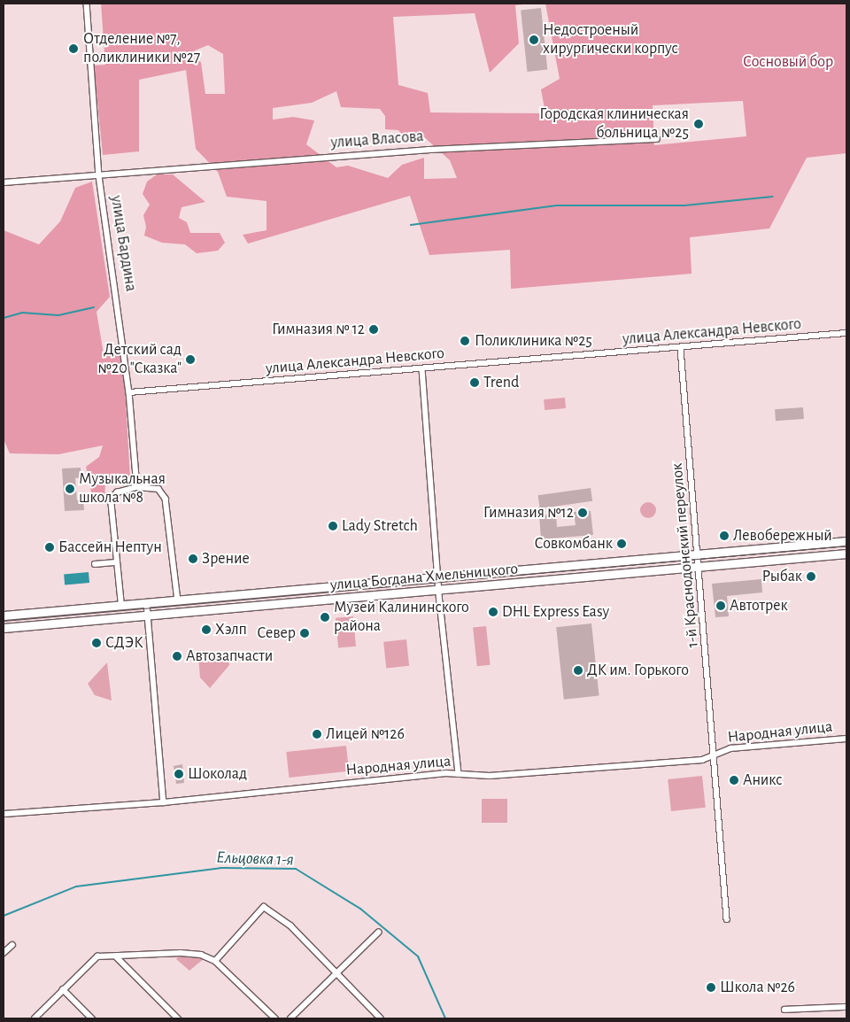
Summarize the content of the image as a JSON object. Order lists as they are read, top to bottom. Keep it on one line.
{"streets":{"highway":["улица Богдана Хмельницкого"],"street":["улица Власова","улица Бардина","улица Александра Невского","1-й Краснодонский переулок","Народная улица"]},"crossings":[["улица Власова","улица Бардина"],["улица Бардина","улица Александра Невского"],["улица Александра Невского","1-й Краснодонский переулок"],["1-й Краснодонский переулок","улица Богдана Хмельницкого"],["1-й Краснодонский переулок","Народная улица"]],"water":["Ельцовка 1-я"],"parks":["Сосновый бор"],"places":["Недостроеный хирургически корпус","Отделение №7, поликлиники №27","Городская клиническая больница №25","Гимназия № 12","Поликлиника №25","Детский сад №20 \"Сказка\"","Trend","Музыкальная школа №8","Гимназия №12","Lady Stretch","Левобережный","Совкомбанк","Бассейн Нептун","Зрение","Рыбак","Автотрек","DHL Express Easy","Музей Калининского района","Хэлп","Север","СДЭК","Автозапчасти","ДК им. Горького","Лицей №126","Шоколад","Аникс","Школа №26"]}
